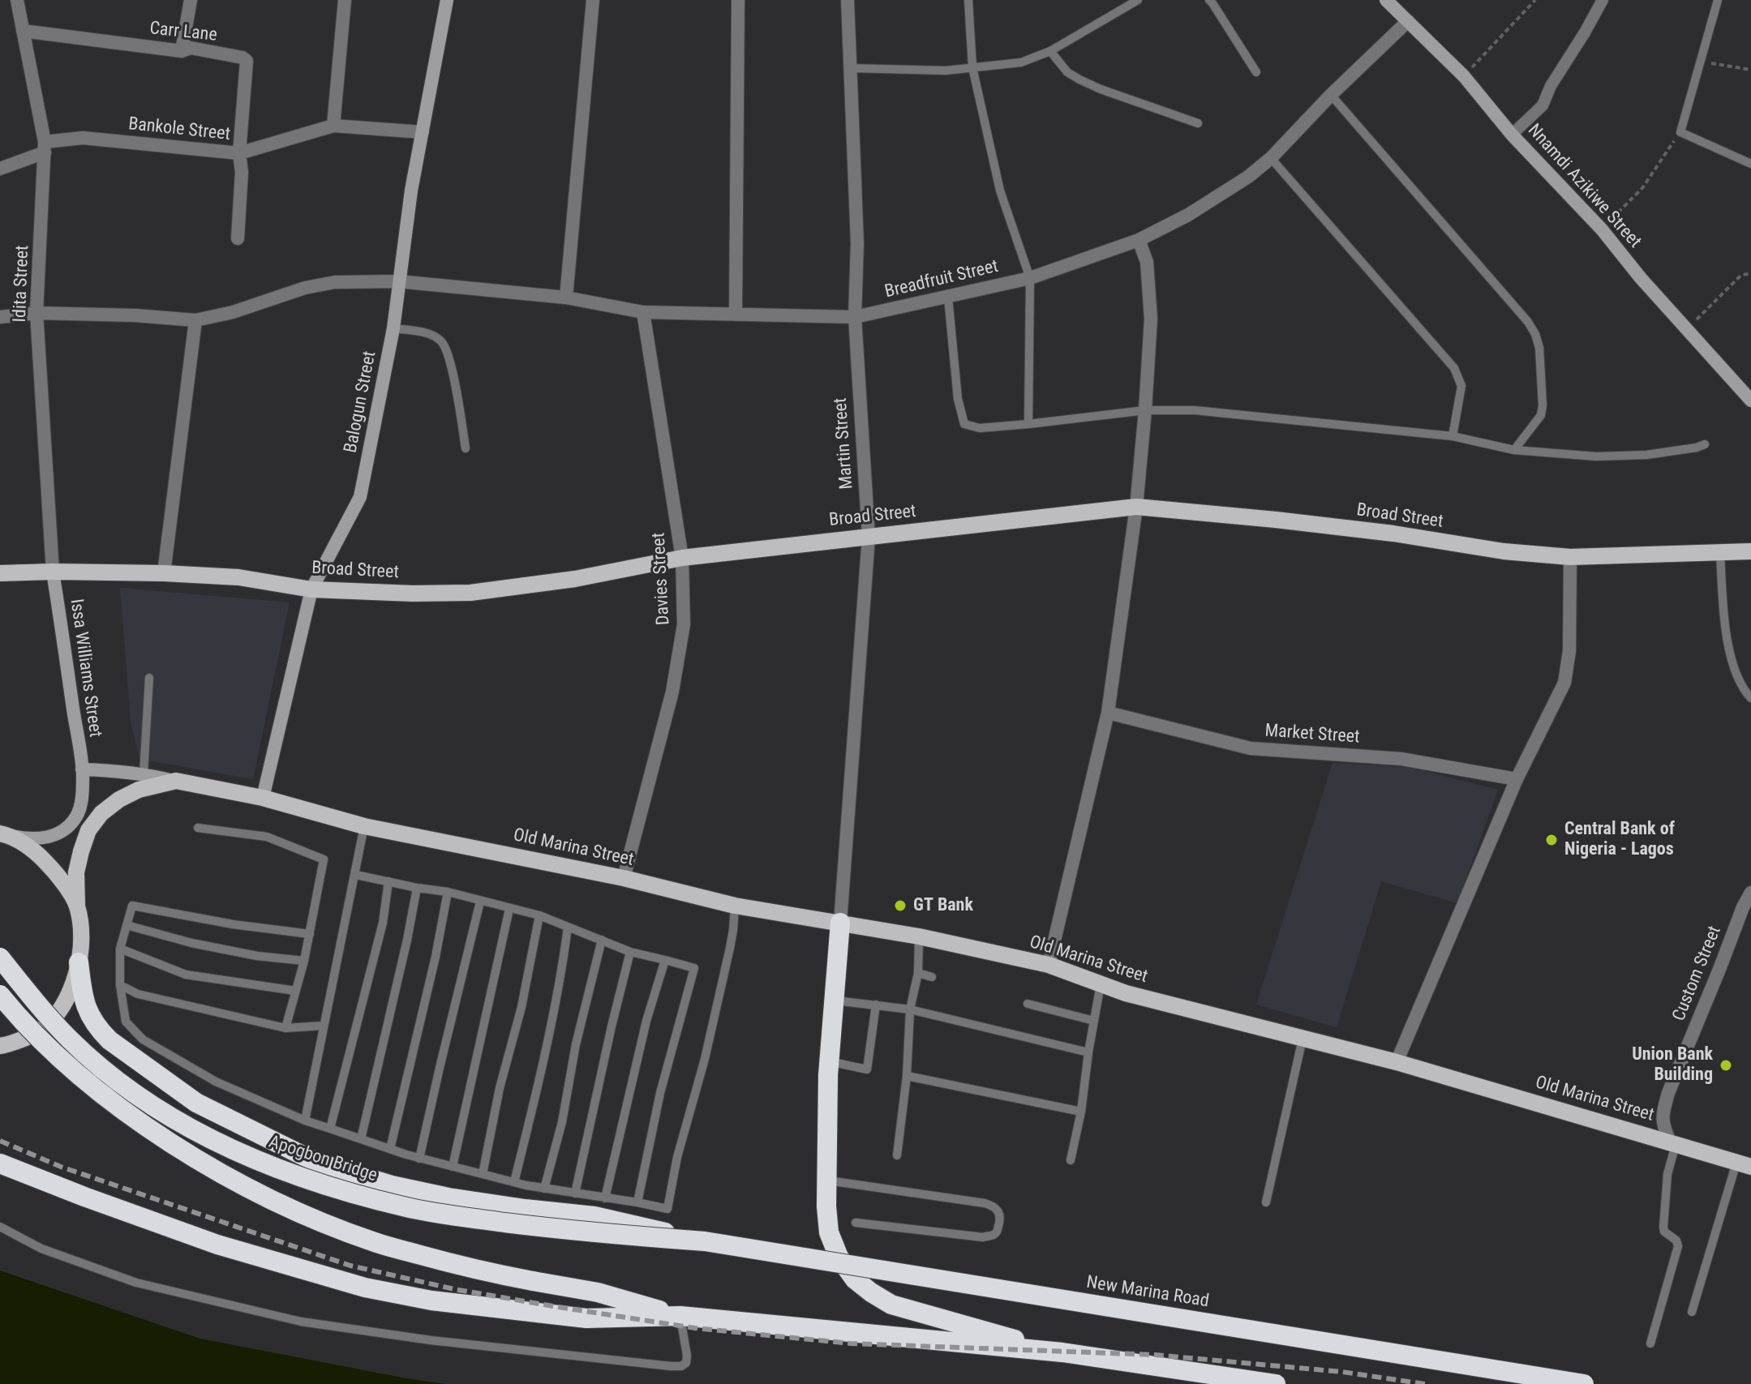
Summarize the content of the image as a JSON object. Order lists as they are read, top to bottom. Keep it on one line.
{"streets":{"highway":["Apogbon Bridge","New Marina Road"],"main road":["Nnamdi Azikiwe Street","Balogun Street","Broad Street","Issa Williams Street","Old Marina Street"],"street":["Carr Lane","Bankole Street","Breadfruit Street","Idita Street","Martin Street","Davies Street","Market Street","Custom Street"]},"crossings":[["Carr Lane","Bankole Street"],["Carr Lane","Idita Street"],["Bankole Street","Idita Street"],["Bankole Street","Balogun Street"],["Nnamdi Azikiwe Street","Breadfruit Street"],["Breadfruit Street","Idita Street"],["Breadfruit Street","Balogun Street"],["Breadfruit Street","Martin Street"],["Breadfruit Street","Davies Street"],["Idita Street","Broad Street"],["Idita Street","Issa Williams Street"],["Balogun Street","Broad Street"],["Balogun Street","Old Marina Street"],["Martin Street","Broad Street"],["Martin Street","Old Marina Street"],["Broad Street","Davies Street"],["Broad Street","Issa Williams Street"],["Davies Street","Old Marina Street"],["Issa Williams Street","Old Marina Street"],["Old Marina Street","Custom Street"],["Apogbon Bridge","New Marina Road"]],"places":["Central Bank of Nigeria - Lagos","GT Bank","Union Bank Building"]}
